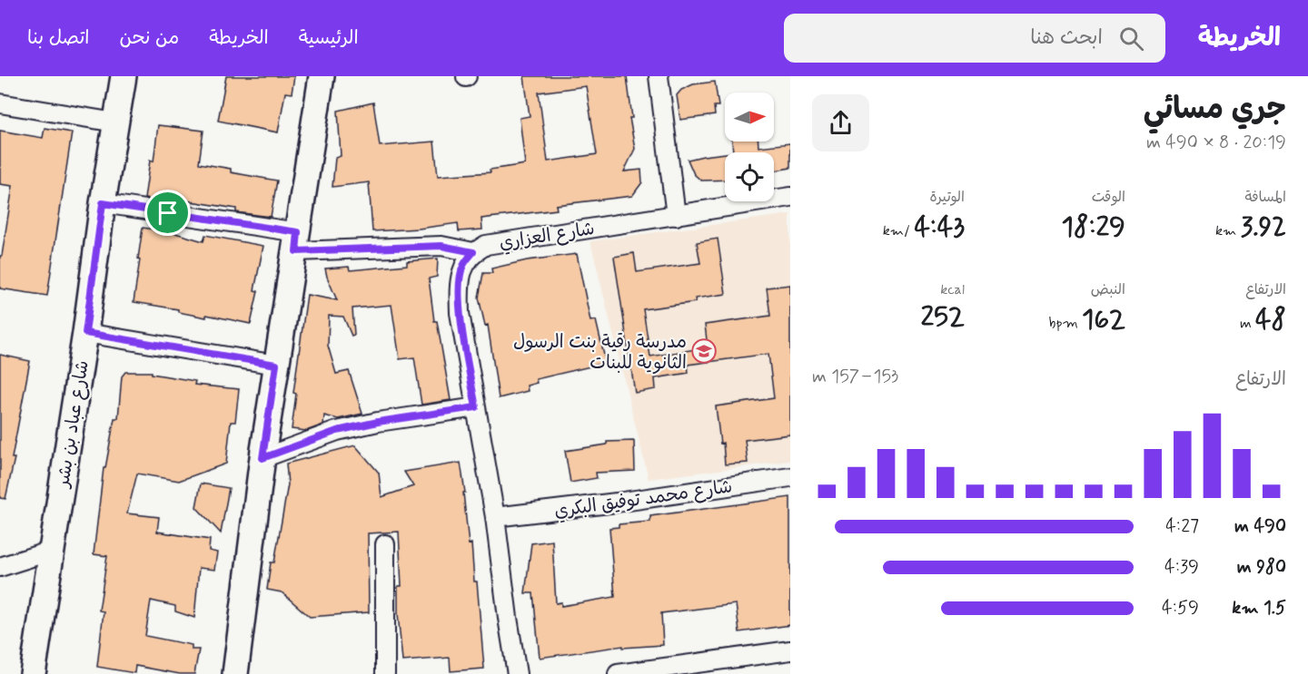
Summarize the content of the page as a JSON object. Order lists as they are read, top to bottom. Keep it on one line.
{"streets":{"street":["شارع العزاري","شارع عباد بن بشر","شارع محمد توفيق البكري"]},"places":{"school or university":["مدرسة رقية بنت الرسول الثانوية للبنات"]},"north":"right","page":{"header":"الخريطة","search":"ابحث هنا","nav":["الرئيسية","الخريطة","من نحن","اتصل بنا"],"heading":["جري مسائي","20:19 · 8 × 490 m"],"stats":[["المسافة","3.92 km"],["الوقت","18:29"],["الوتيرة","4:43 /km"],["الارتفاع","48 m"],["النبض","162 bpm"],["kcal","252"]],"chart":["الارتفاع","153–157 m"],"list":[{"name":"490 m","note":"4:27"},{"name":"980 m","note":"4:39"},{"name":"1.5 km","note":"4:59"}]}}
